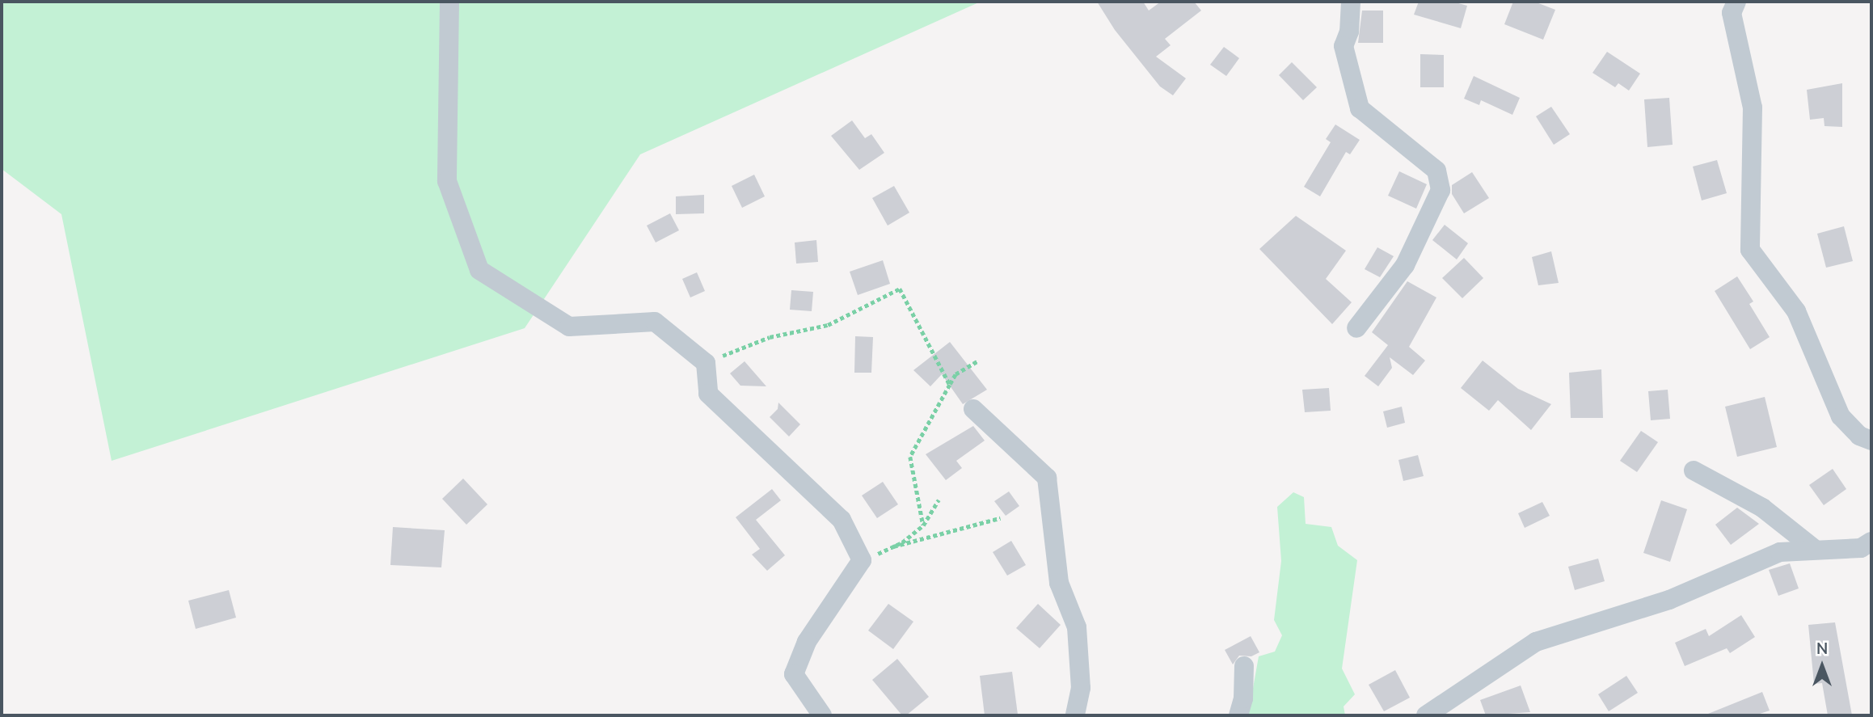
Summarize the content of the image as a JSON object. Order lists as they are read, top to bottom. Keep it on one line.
{"north":"top"}
